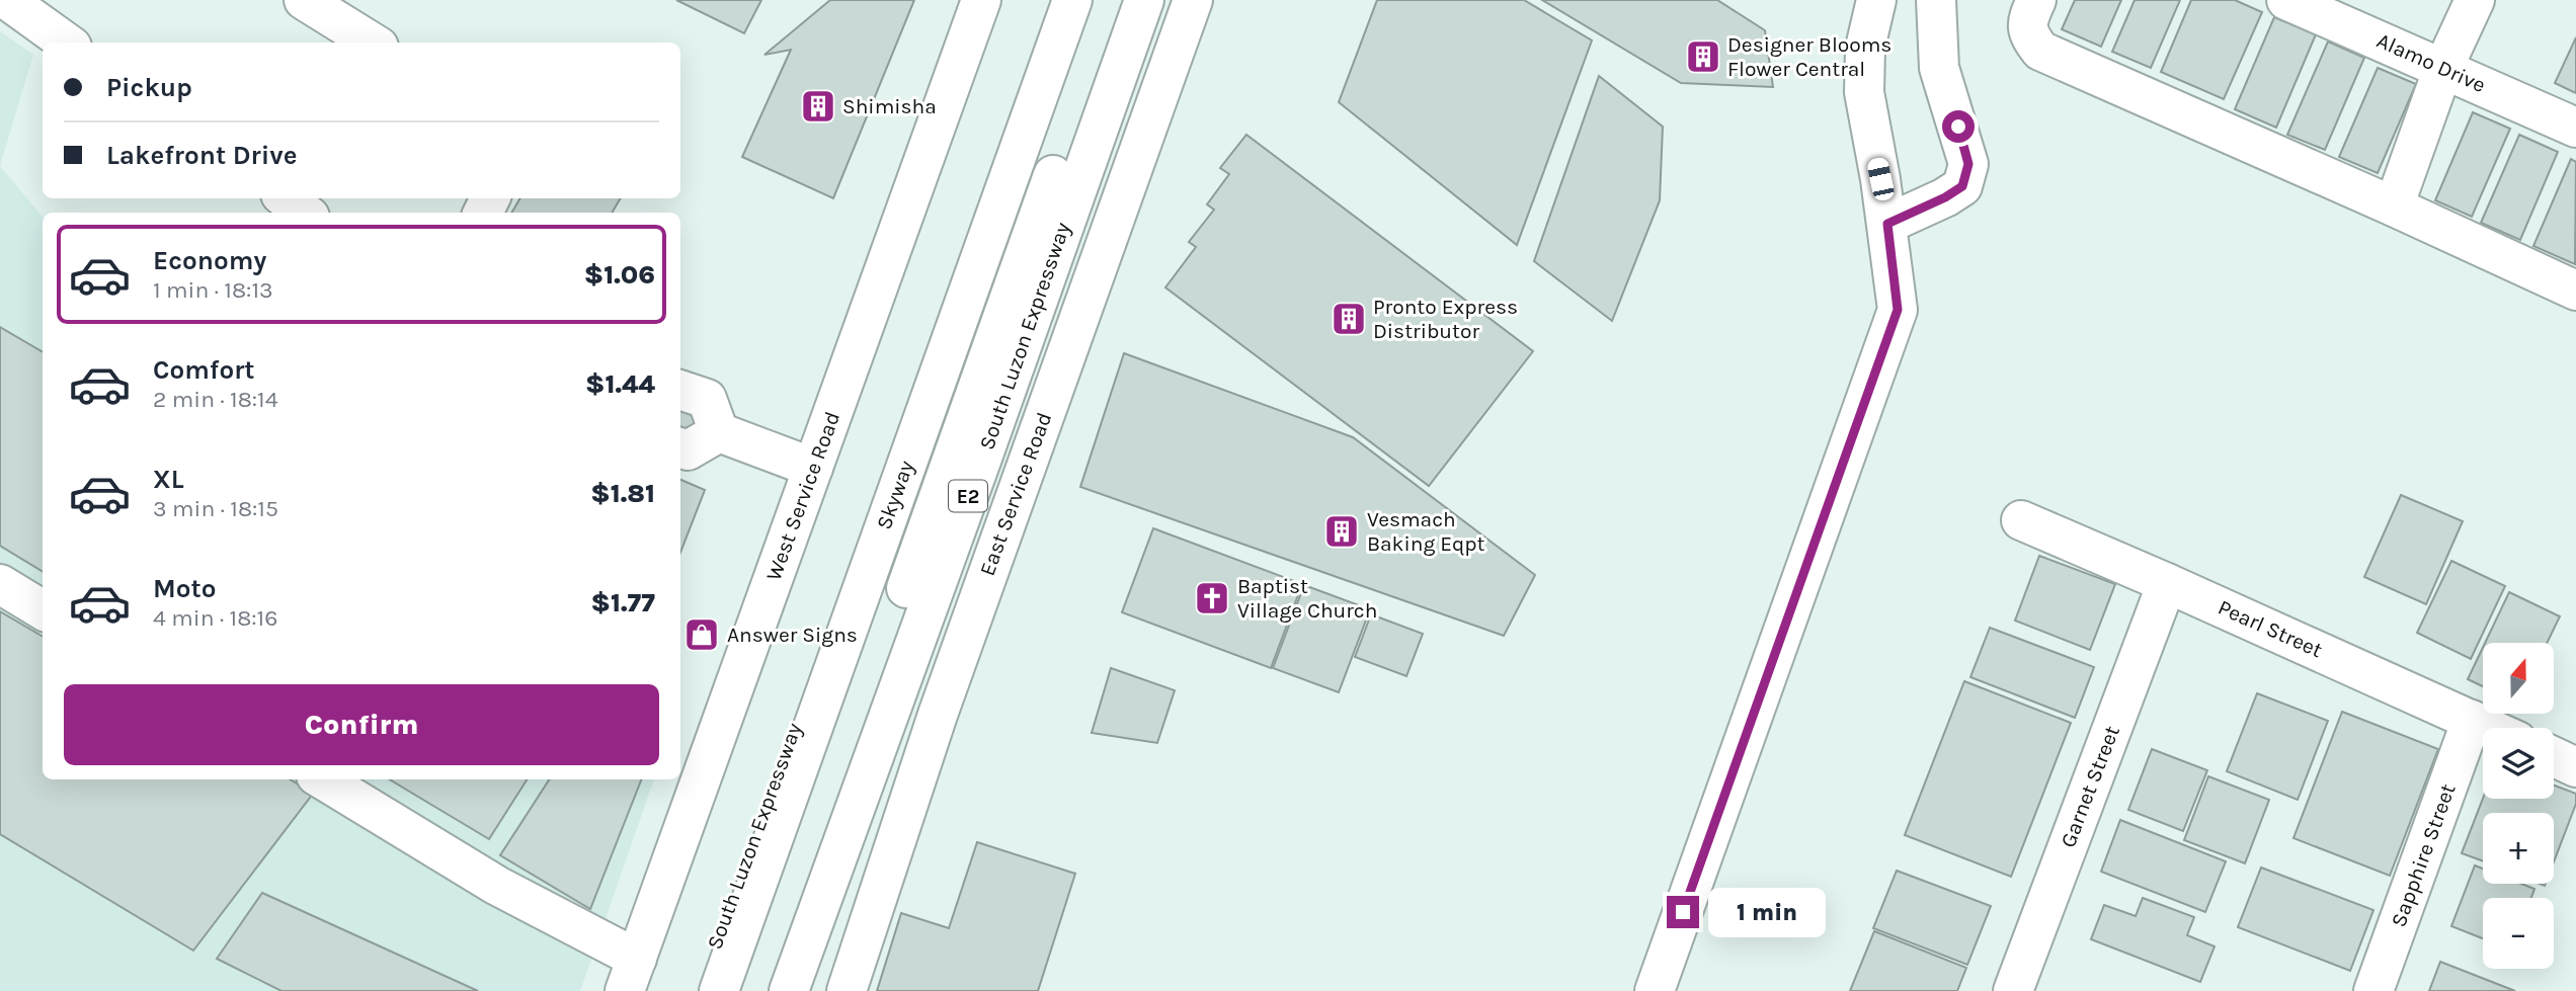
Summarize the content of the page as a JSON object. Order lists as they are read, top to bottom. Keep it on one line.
{"streets":{"main road":["Alamo Drive","South Luzon Expressway","East Service Road","Skyway","West Service Road","E2","Pearl Street","Garnet Street","Sapphire Street"]},"crossings":[["Pearl Street","Garnet Street"],["Pearl Street","Sapphire Street"]],"places":{"building":["Designer Blooms Flower Central","Shimisha","Pronto Express Distributor","Vesmach Baking Eqpt"],"church":["Baptist Village Church"],"shop":["Answer Signs"]},"north":"top","page":{"banner":["Pickup","Lakefront Drive"],"list":[{"name":"Economy","note":"1 min · 18:13","value":"$1.06"},{"name":"Comfort","note":"2 min · 18:14","value":"$1.44"},{"name":"XL","note":"3 min · 18:15","value":"$1.81"},{"name":"Moto","note":"4 min · 18:16","value":"$1.77"}],"map_buttons":["+","−"],"buttons":"Confirm","bubble":"1 min"}}
